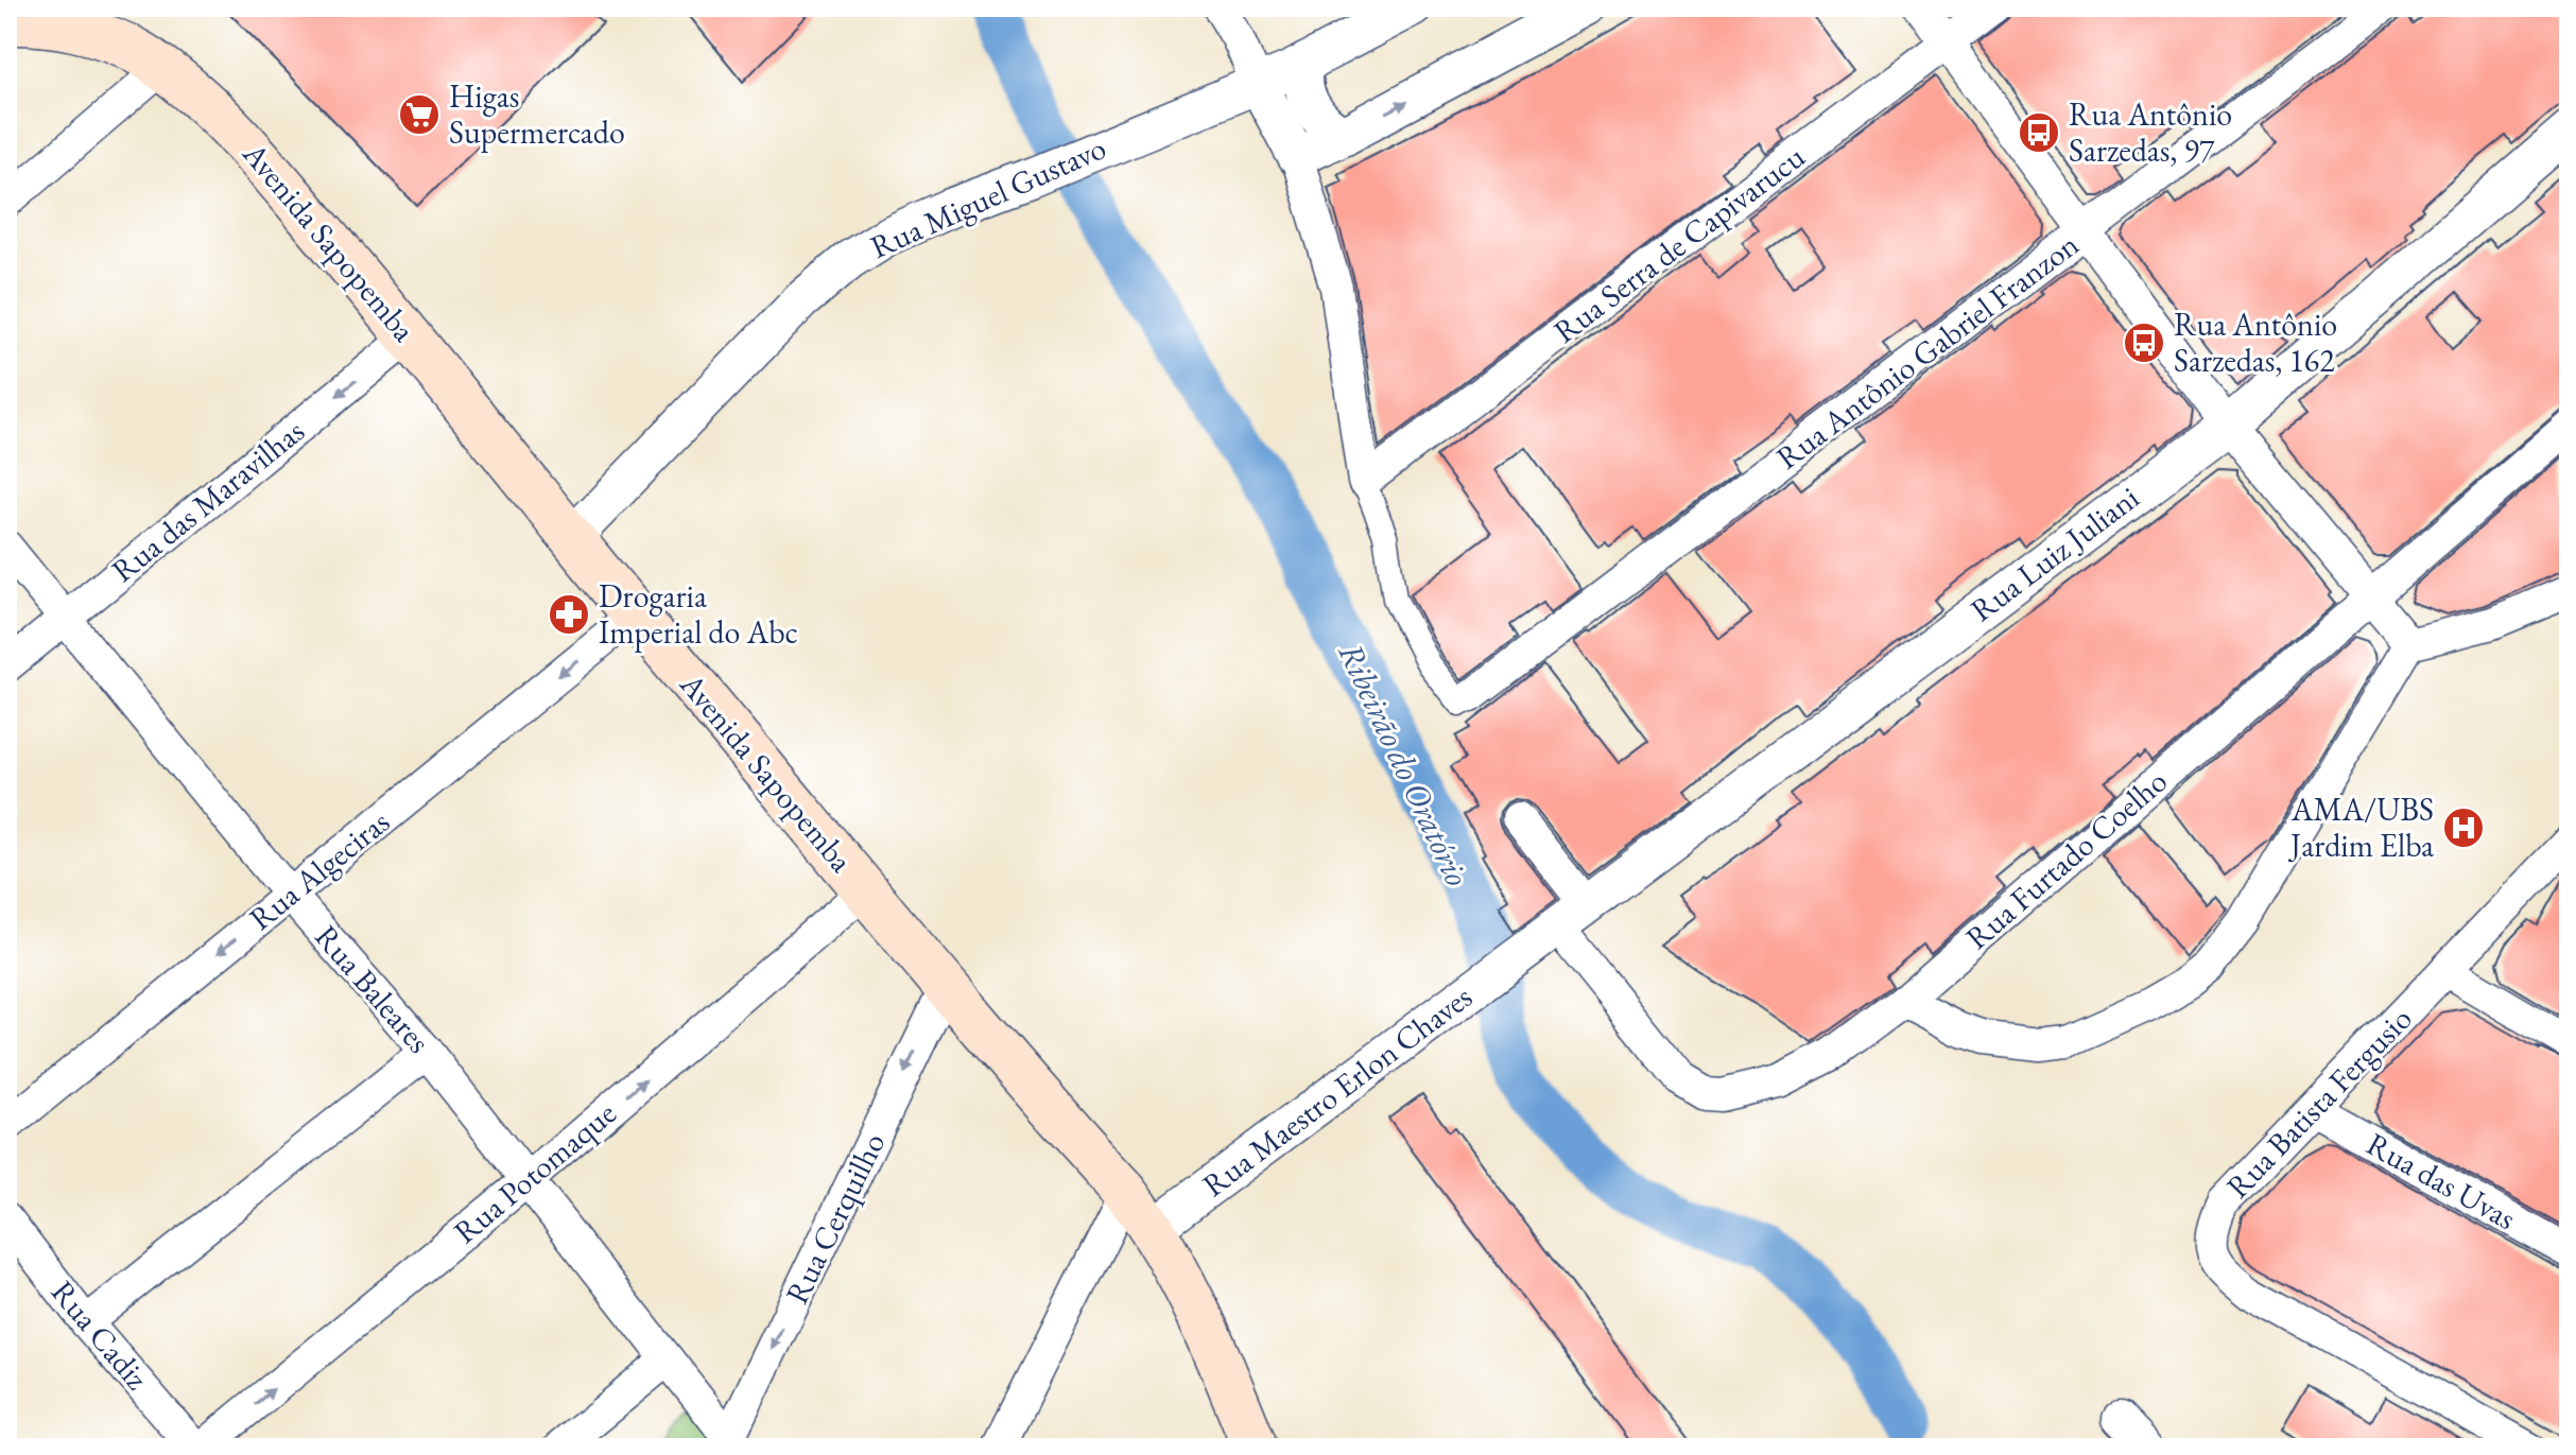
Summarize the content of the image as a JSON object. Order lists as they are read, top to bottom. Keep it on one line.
{"streets":{"main road":["Avenida Sapopemba"],"street":["Rua Miguel Gustavo","Rua Serra de Capivarucu","Rua Antônio Gabriel Franzon","Rua das Maravilhas","Rua Luiz Juliani","Rua Furtado Coelho","Rua Algeciras","Rua Baleares","Rua Maestro Erlon Chaves","Rua Batista Fergusio","Rua Potomaque","Rua das Uvas","Rua Cerquilho","Rua Cadiz"]},"crossings":[["Rua Miguel Gustavo","Avenida Sapopemba"],["Avenida Sapopemba","Rua das Maravilhas"],["Avenida Sapopemba","Rua Algeciras"],["Avenida Sapopemba","Rua Maestro Erlon Chaves"],["Avenida Sapopemba","Rua Potomaque"],["Avenida Sapopemba","Rua Cerquilho"],["Rua das Maravilhas","Rua Baleares"],["Rua Luiz Juliani","Rua Furtado Coelho"],["Rua Luiz Juliani","Rua Maestro Erlon Chaves"],["Rua Algeciras","Rua Baleares"],["Rua Baleares","Rua Potomaque"],["Rua Baleares","Rua Cerquilho"],["Rua Batista Fergusio","Rua das Uvas"],["Rua Potomaque","Rua Cadiz"]],"one_way":["Rua das Maravilhas"],"water":["Ribeirão do Oratório"],"places":{"supermarket":["Higas Supermercado"],"bus stop":["Rua Antônio Sarzedas, 97","Rua Antônio Sarzedas, 162"],"pharmacy":["Drogaria Imperial do Abc"],"hospital":["AMA/UBS Jardim Elba"]}}
